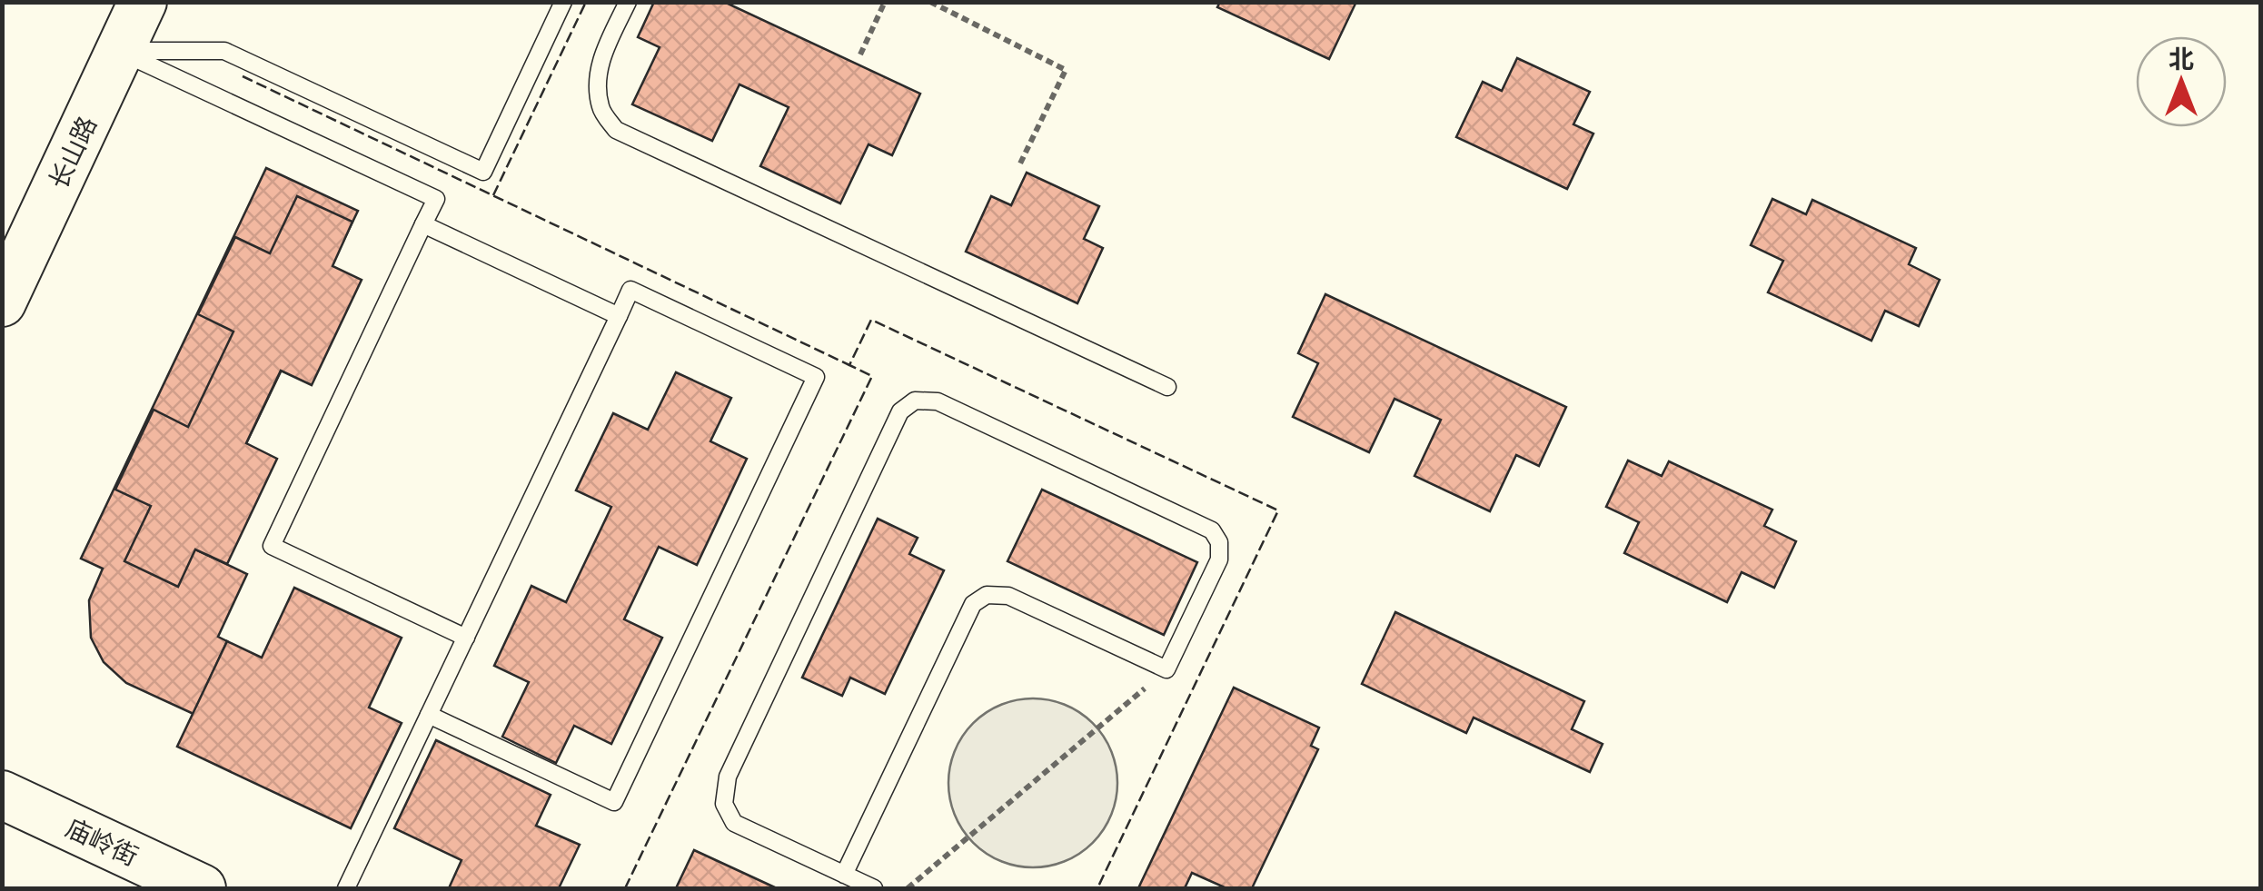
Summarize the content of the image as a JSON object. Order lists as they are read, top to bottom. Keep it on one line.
{"streets":{"street":["长山路","庙岭街"]},"north":"top"}
